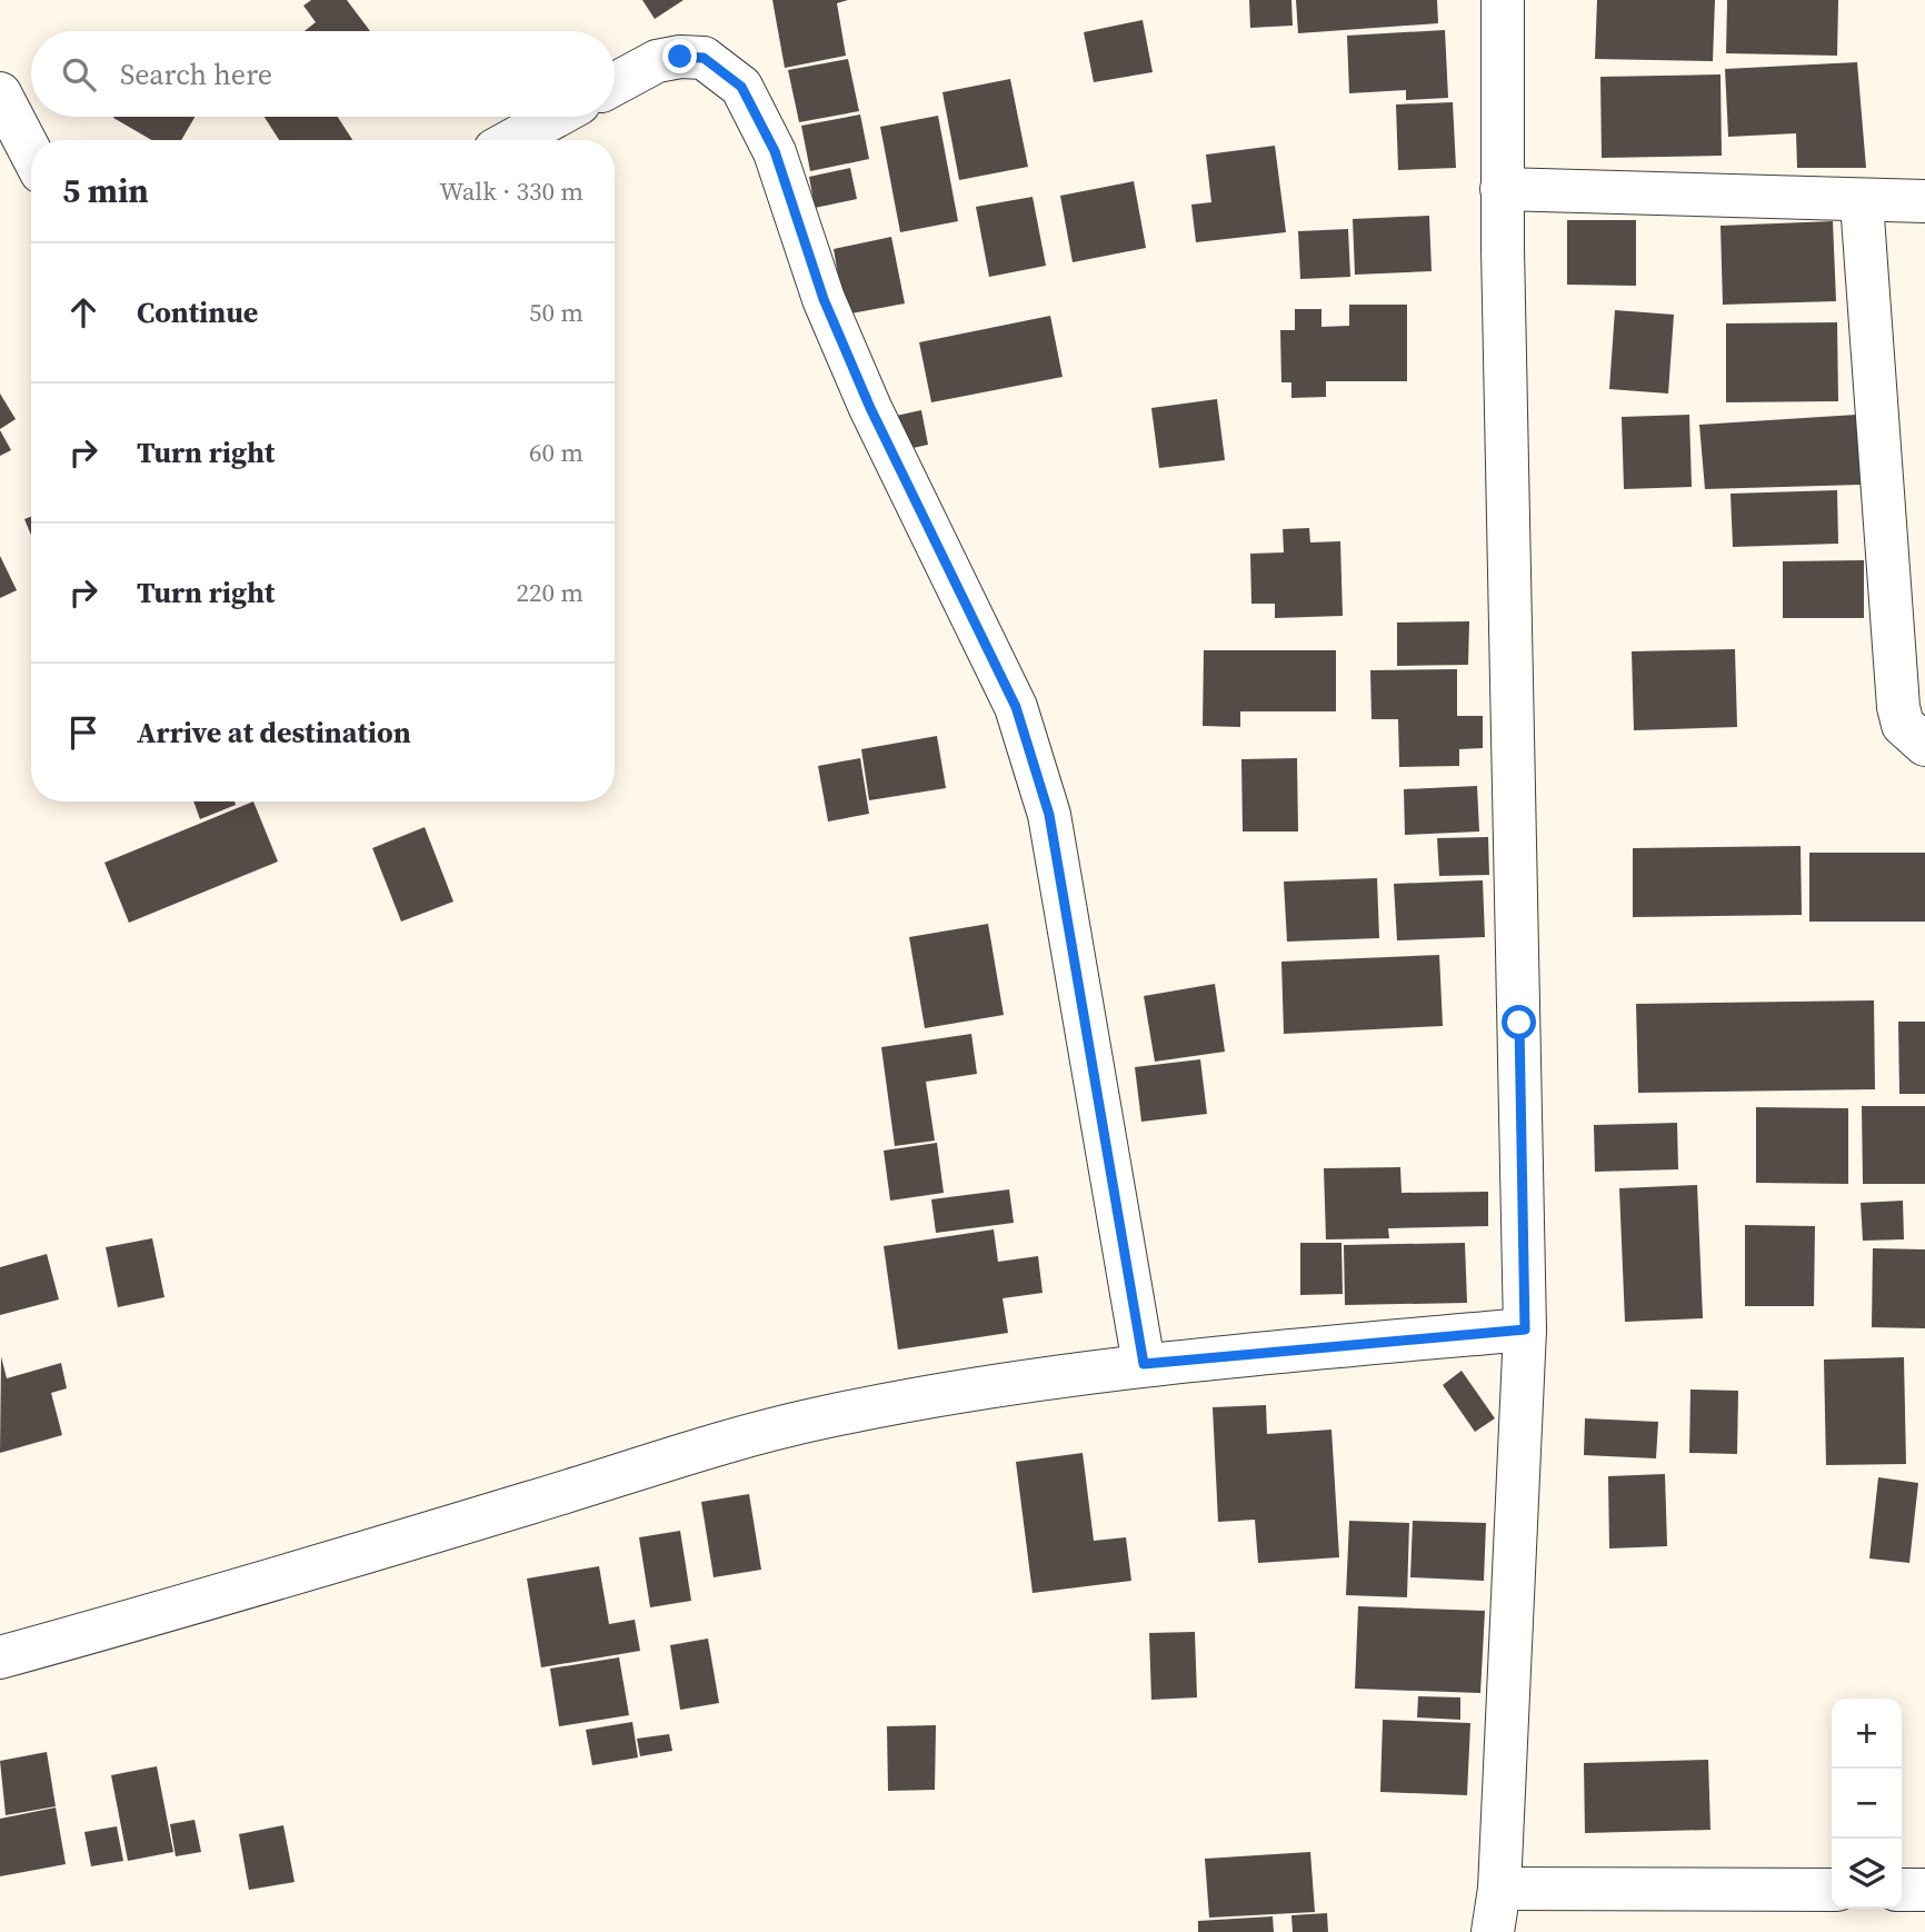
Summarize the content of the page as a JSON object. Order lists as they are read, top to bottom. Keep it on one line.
{"page":{"search":"Search here","heading":["5 min","Walk · 330 m"],"list":[["Continue","50 m"],["Turn right","60 m"],["Turn right","220 m"],"Arrive at destination"],"map_buttons":["+","−"]}}
